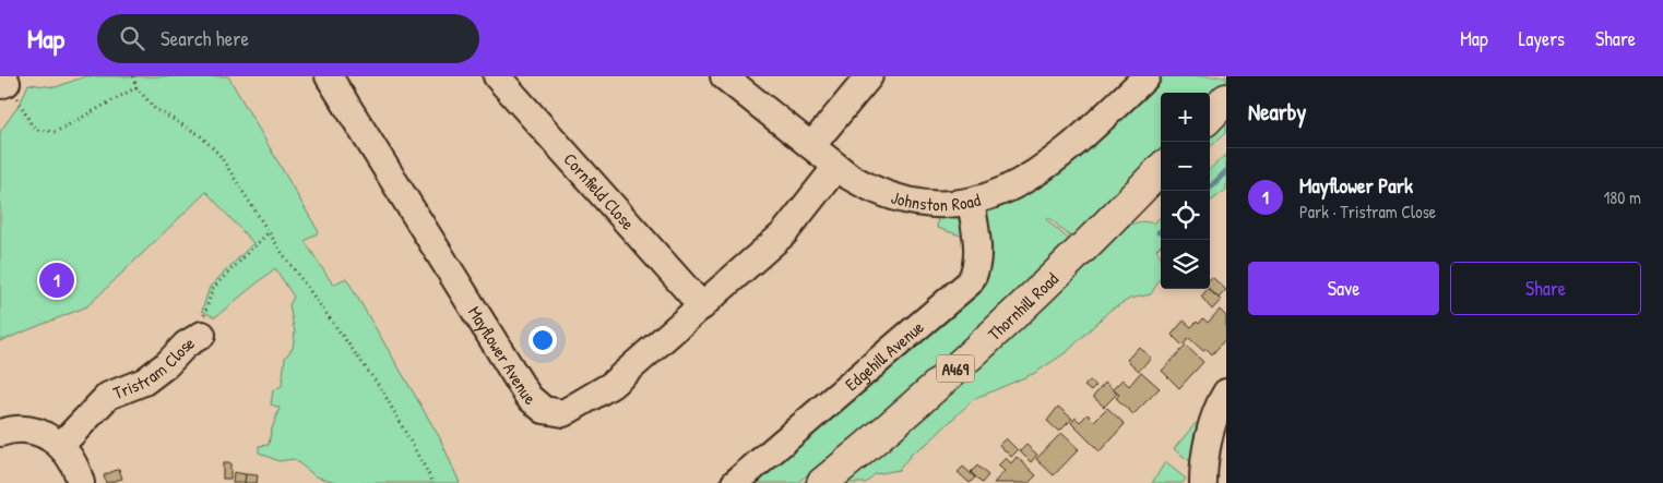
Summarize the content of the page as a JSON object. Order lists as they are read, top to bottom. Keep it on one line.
{"streets":{"main road":["Thornhill Road","A469"],"street":["Cornfield Close","Johnston Road","Mayflower Avenue","Edgehill Avenue","Tristram Close"]},"crossings":[["Cornfield Close","Mayflower Avenue"],["Johnston Road","Mayflower Avenue"],["Johnston Road","Edgehill Avenue"]],"page":{"header":"Map","search":"Search here","nav":["Map","Layers","Share"],"heading":"Nearby","map_buttons":["+","−"],"list":[{"mark":"1","name":"Mayflower Park","note":"Park · Tristram Close","value":"180 m"}],"buttons":["Save","Share"],"pins":"1"}}
